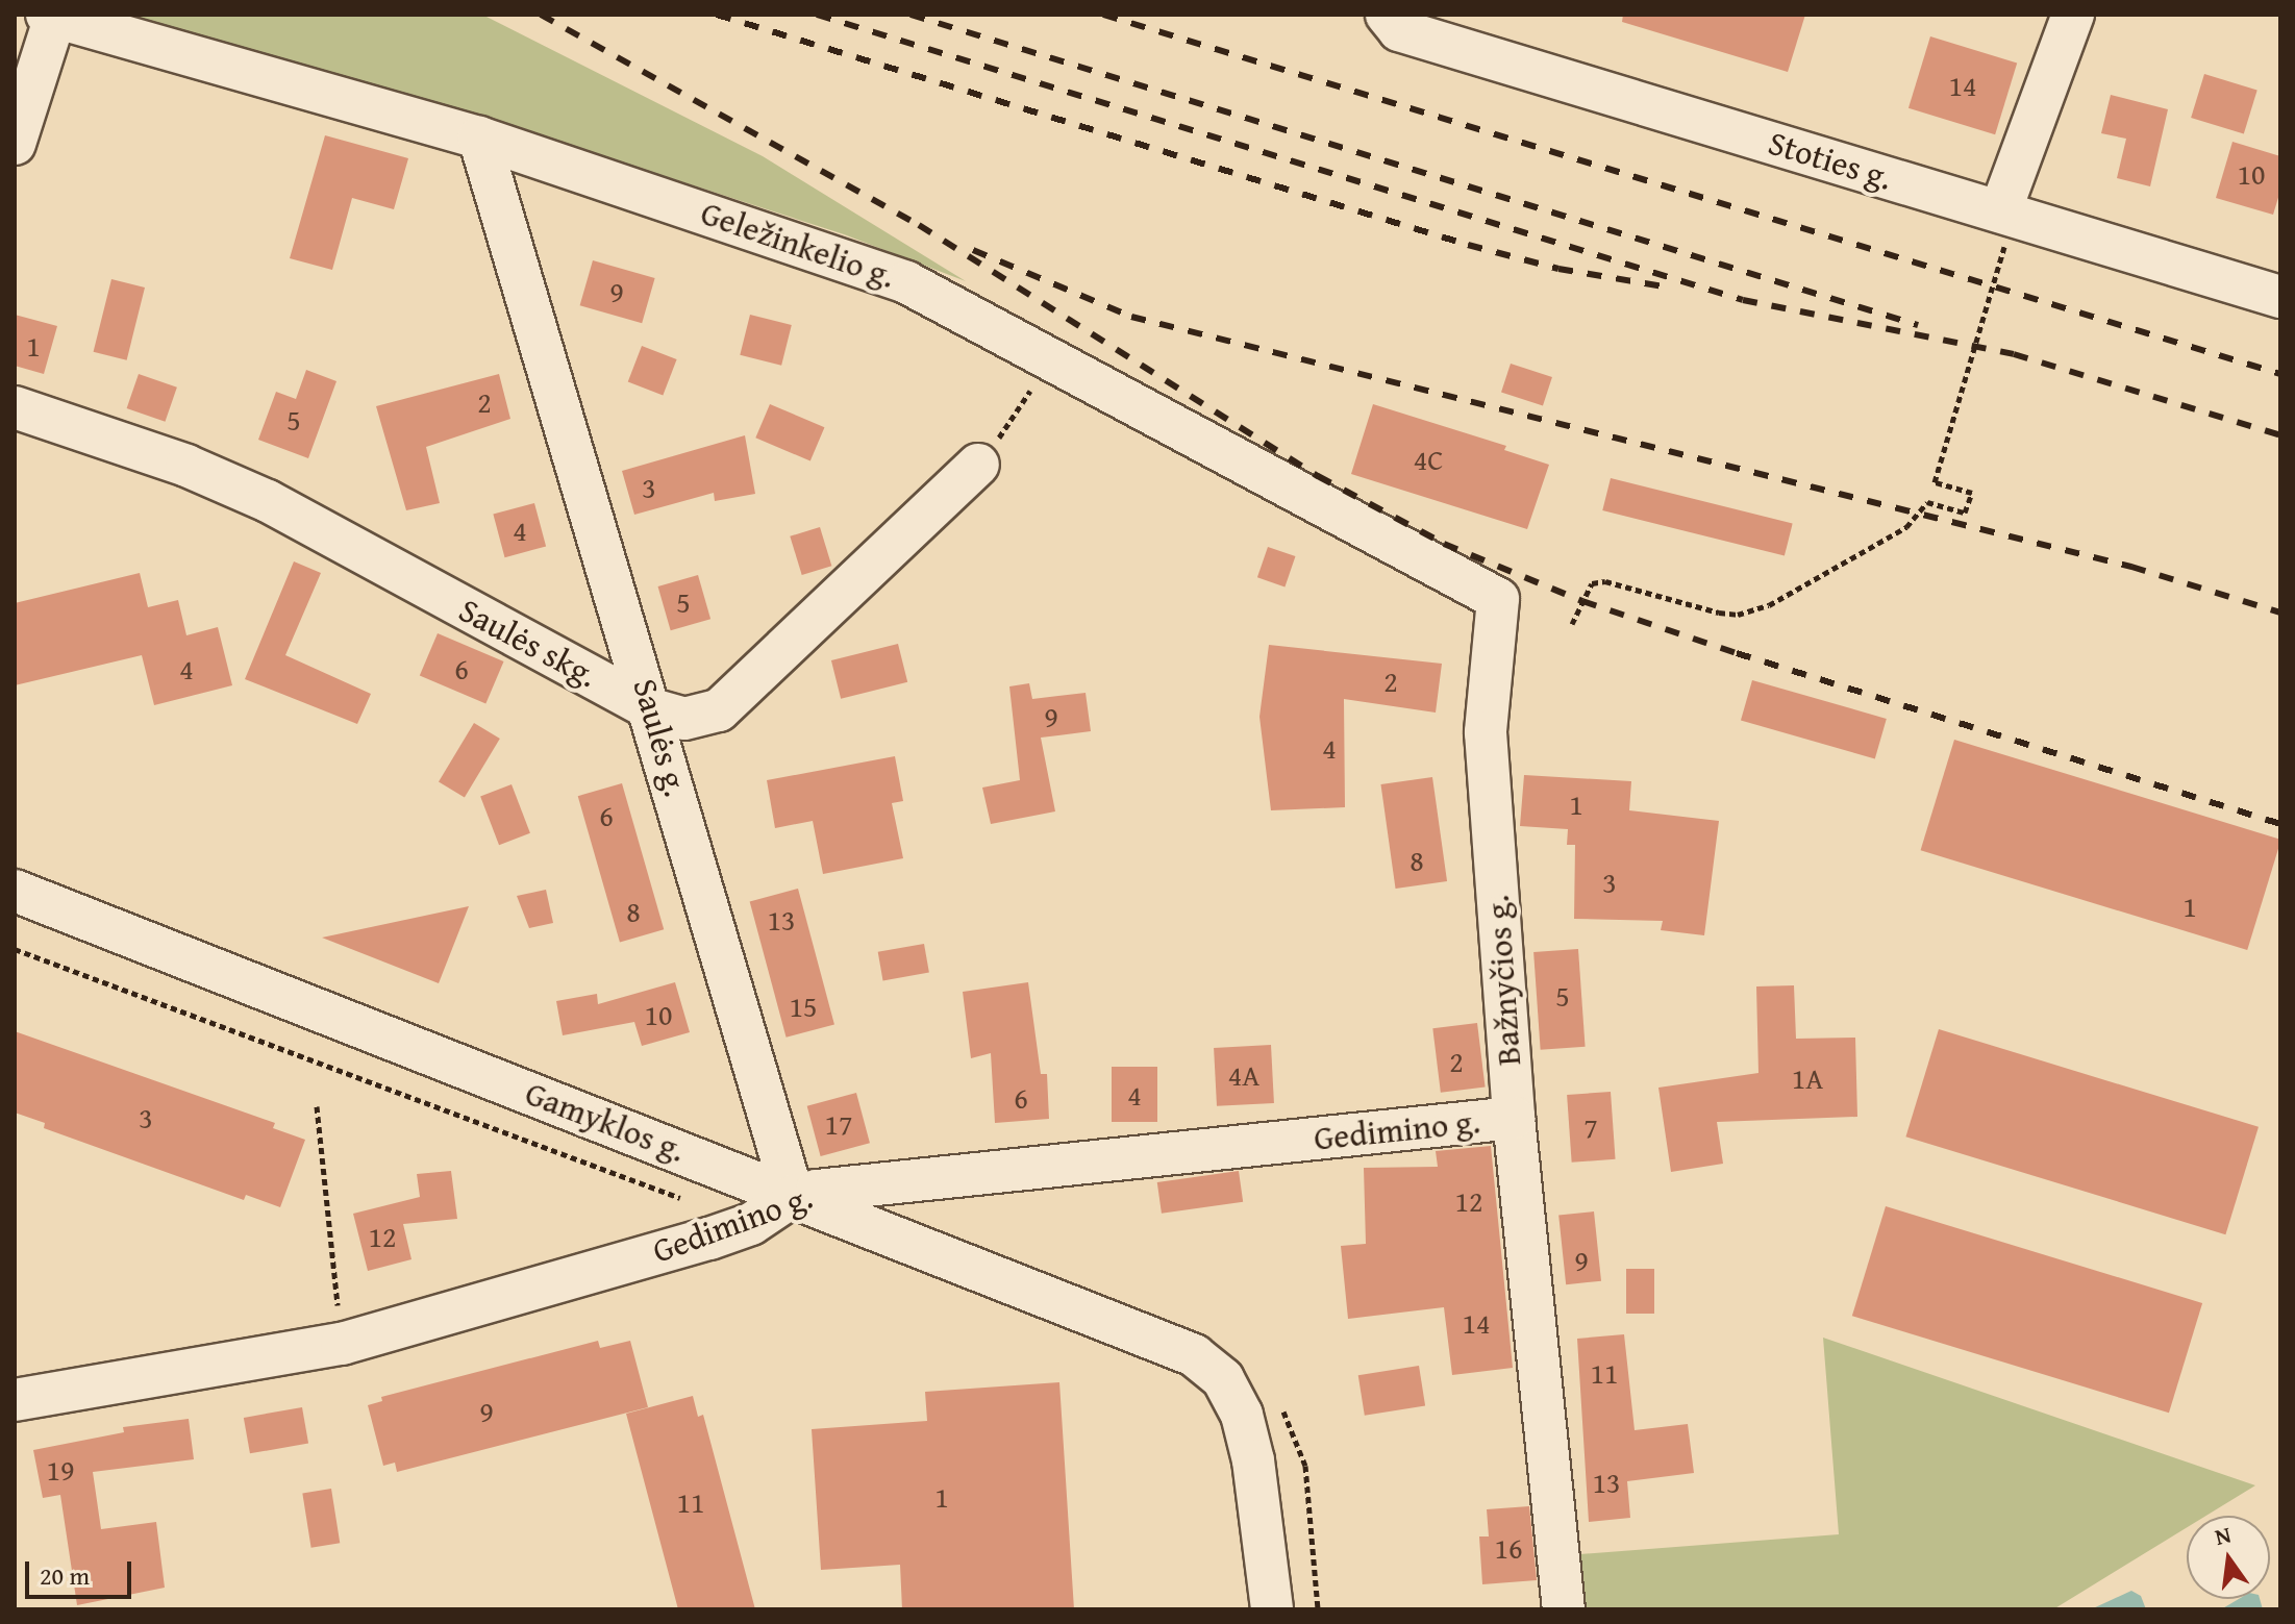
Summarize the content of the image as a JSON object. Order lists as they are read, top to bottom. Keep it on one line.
{"streets":{"street":["Stoties g.","Geležinkelio g.","Saulės skg.","Saulės g.","Bažnyčios g.","Gamyklos g.","Gedimino g."]},"crossings":[["Geležinkelio g.","Saulės g."],["Geležinkelio g.","Bažnyčios g."],["Saulės skg.","Saulės g."],["Saulės g.","Gamyklos g."],["Saulės g.","Gedimino g."],["Bažnyčios g.","Gedimino g."],["Gamyklos g.","Gedimino g."]],"house_numbers":["14","10","9","1","2","5","4C","3","4","5","4","6","2","9","4","1","6","8","3","1","8","13","5","15","10","2","4A","1A","4","6","3","17","7","12","12","9","14","11","9","19","13","1","11","16"],"scale_bar":"20 m","north":"top"}
